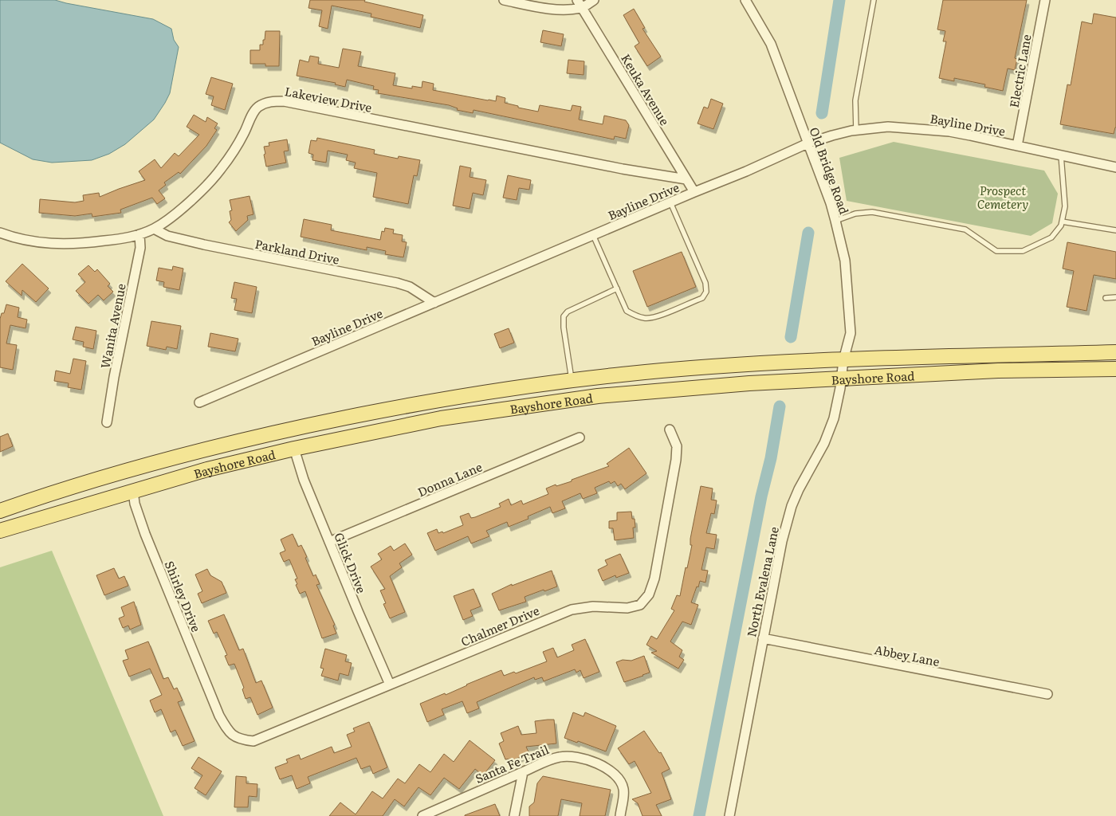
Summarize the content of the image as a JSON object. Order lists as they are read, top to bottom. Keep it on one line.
{"streets":{"main road":["Bayshore Road"],"street":["Electric Lane","Keuka Avenue","Lakeview Drive","Bayline Drive","Old Bridge Road","Parkland Drive","Wanita Avenue","Donna Lane","Glick Drive","North Evalena Lane","Shirley Drive","Chalmer Drive","Abbey Lane","Santa Fe Trail"]},"crossings":[["Electric Lane","Bayline Drive"],["Keuka Avenue","Lakeview Drive"],["Keuka Avenue","Bayline Drive"],["Lakeview Drive","Parkland Drive"],["Lakeview Drive","Wanita Avenue"],["Bayline Drive","Old Bridge Road"],["Bayline Drive","Parkland Drive"],["Old Bridge Road","Bayshore Road"],["Old Bridge Road","North Evalena Lane"],["Bayshore Road","Glick Drive"],["Bayshore Road","North Evalena Lane"],["Bayshore Road","Shirley Drive"],["Donna Lane","Glick Drive"],["Glick Drive","Chalmer Drive"],["North Evalena Lane","Abbey Lane"],["Shirley Drive","Chalmer Drive"]],"parks":["Prospect Cemetery"]}
